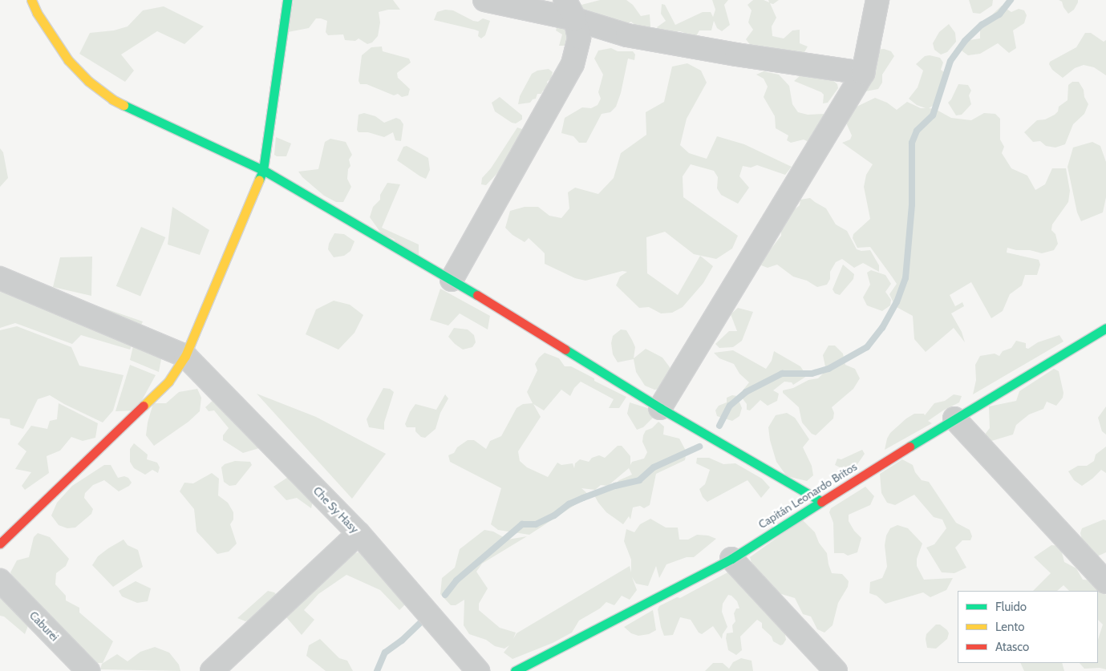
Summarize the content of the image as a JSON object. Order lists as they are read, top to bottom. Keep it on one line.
{"streets":{"street":["Capitán Leonardo Britos","Che Sy Hasy","Caburei"]},"legend":["Fluido","Lento","Atasco"]}
